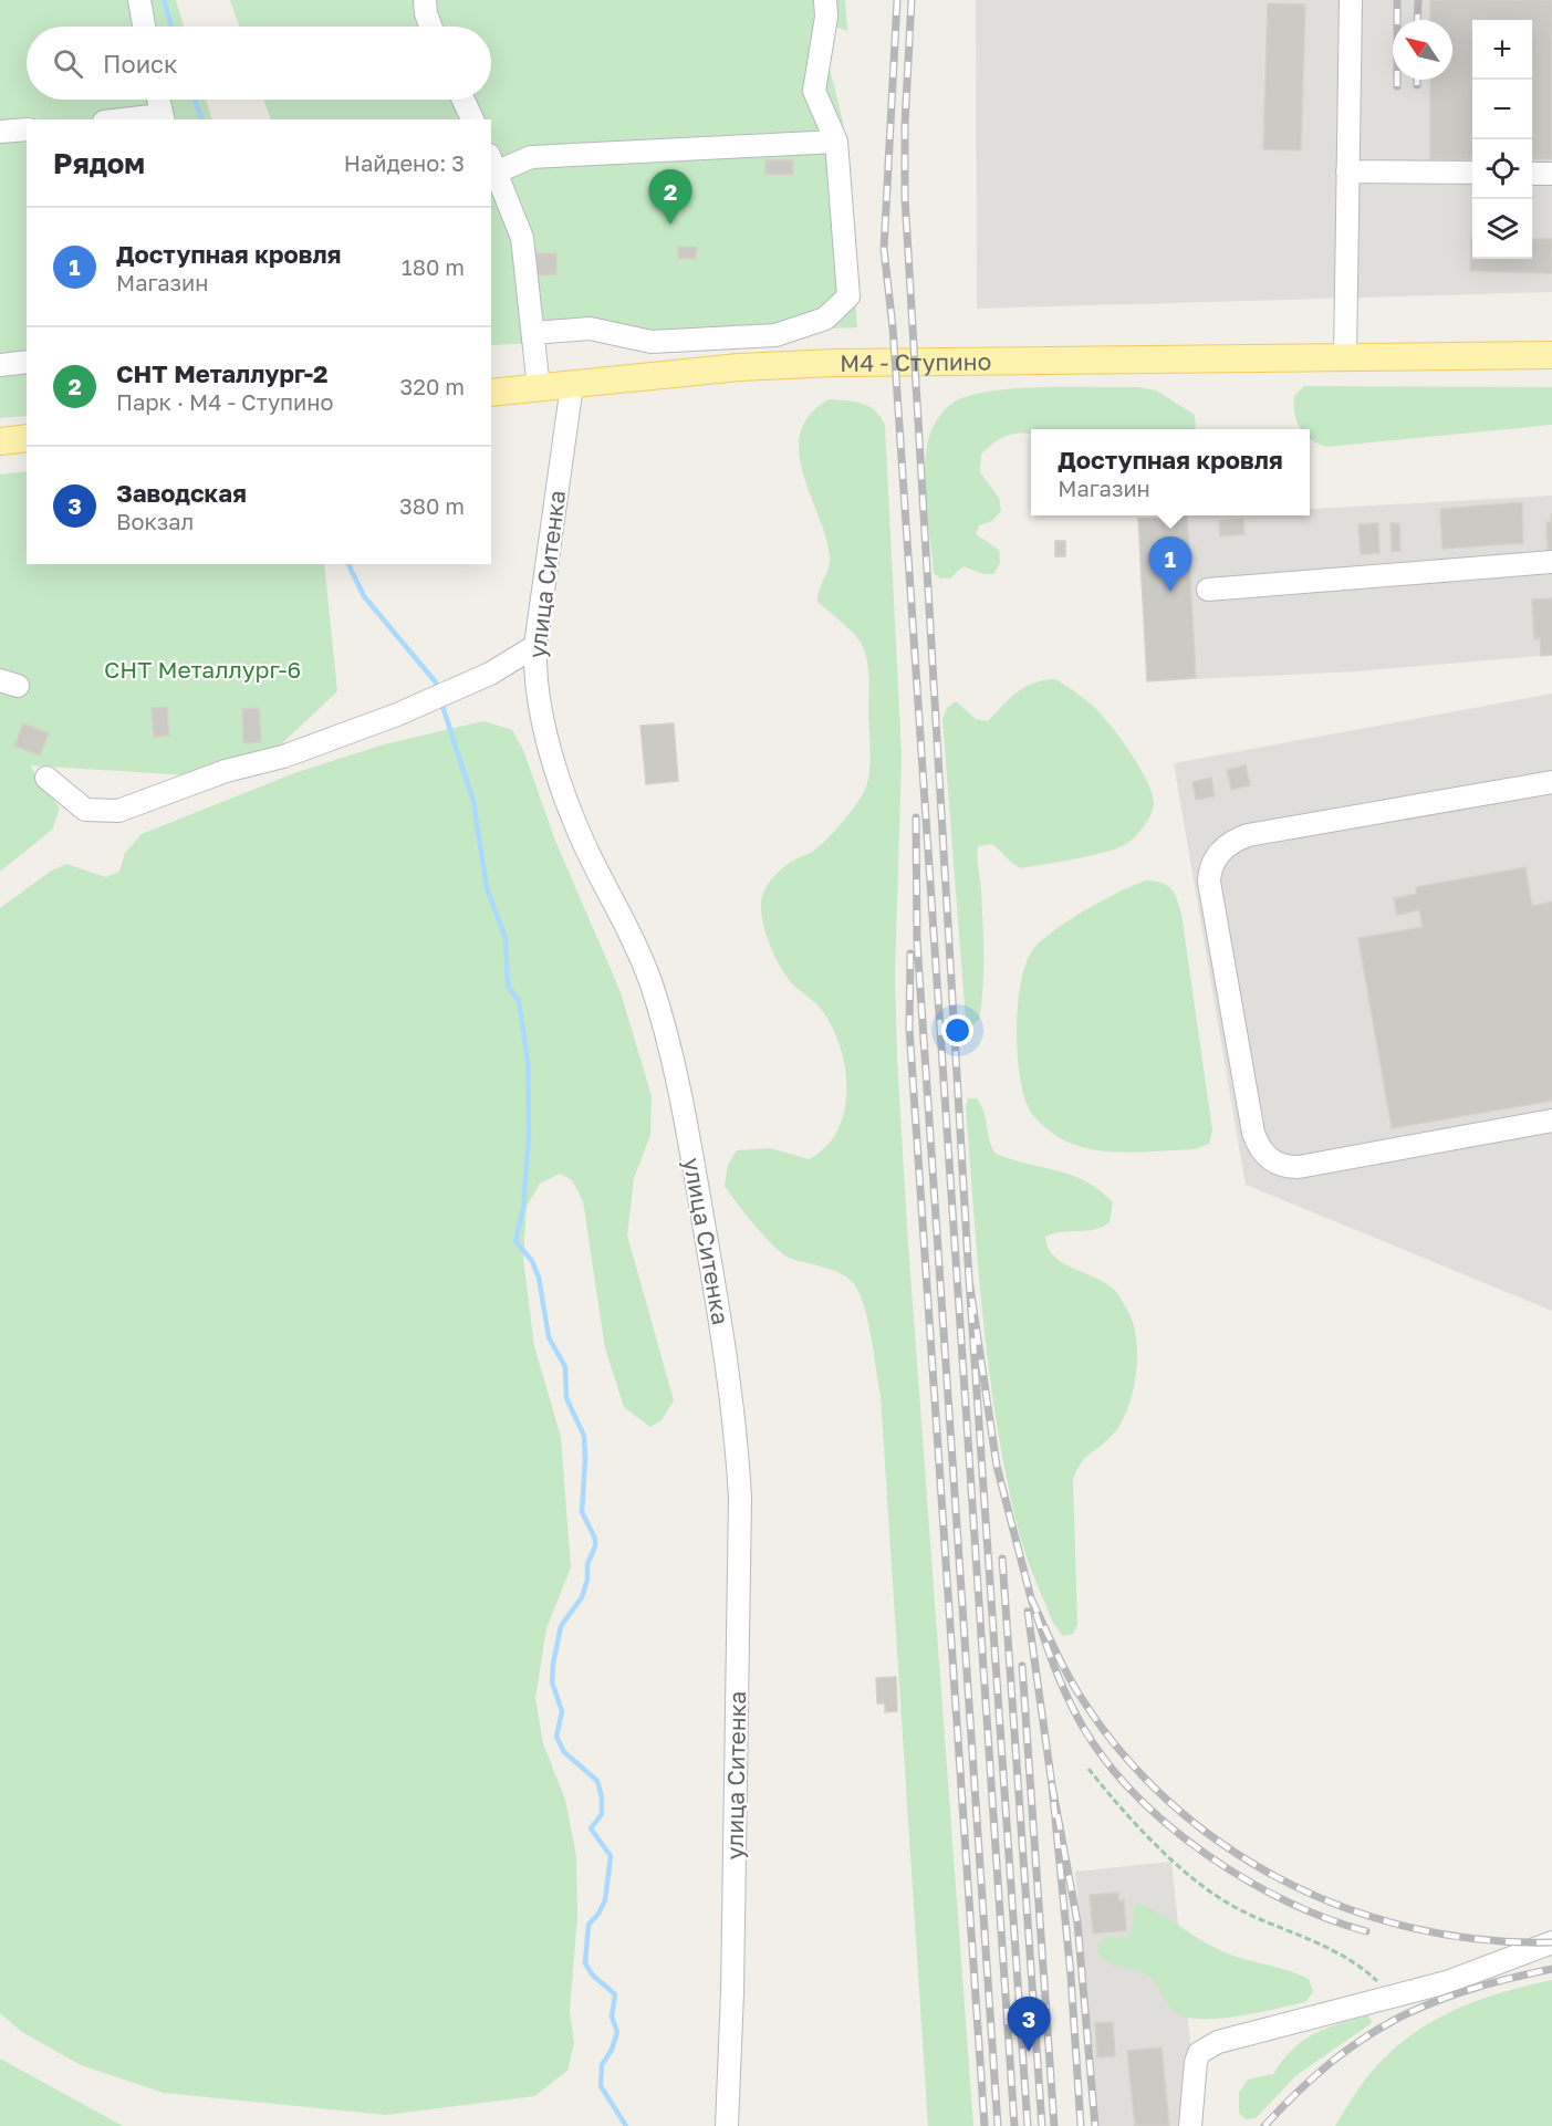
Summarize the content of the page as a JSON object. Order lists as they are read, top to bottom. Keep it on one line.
{"streets":{"main road":["М4 - Ступино"],"street":["улица Ситенка"]},"crossings":[["М4 - Ступино","улица Ситенка"]],"parks":["СНТ Металлург-6"],"north":"top left","page":{"map_buttons":["+","−"],"search":"Поиск","heading":["Рядом","Найдено: 3"],"pins":["2","1","3"],"list":[{"mark":"1","name":"Доступная кровля","note":"Магазин","value":"180 m"},{"mark":"2","name":"СНТ Металлург-2","note":"Парк · М4 - Ступино","value":"320 m"},{"mark":"3","name":"Заводская","note":"Вокзал","value":"380 m"}],"popup":["Доступная кровля","Магазин"]}}
